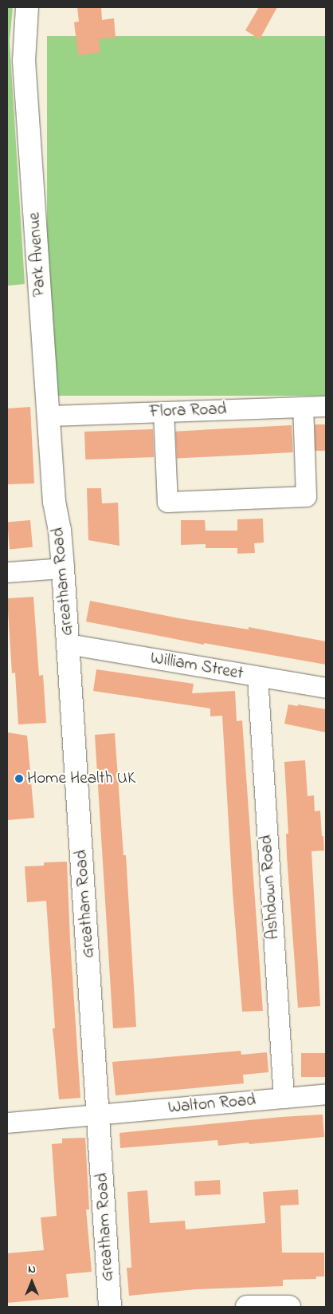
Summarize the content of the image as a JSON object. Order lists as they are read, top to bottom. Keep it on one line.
{"streets":{"street":["Park Avenue","Flora Road","Greatham Road","William Street","Ashdown Road","Walton Road"]},"crossings":[["Park Avenue","Flora Road"],["Park Avenue","Greatham Road"],["Greatham Road","William Street"],["Greatham Road","Walton Road"],["William Street","Ashdown Road"],["Ashdown Road","Walton Road"]],"places":["Home Health UK"],"north":"top"}
